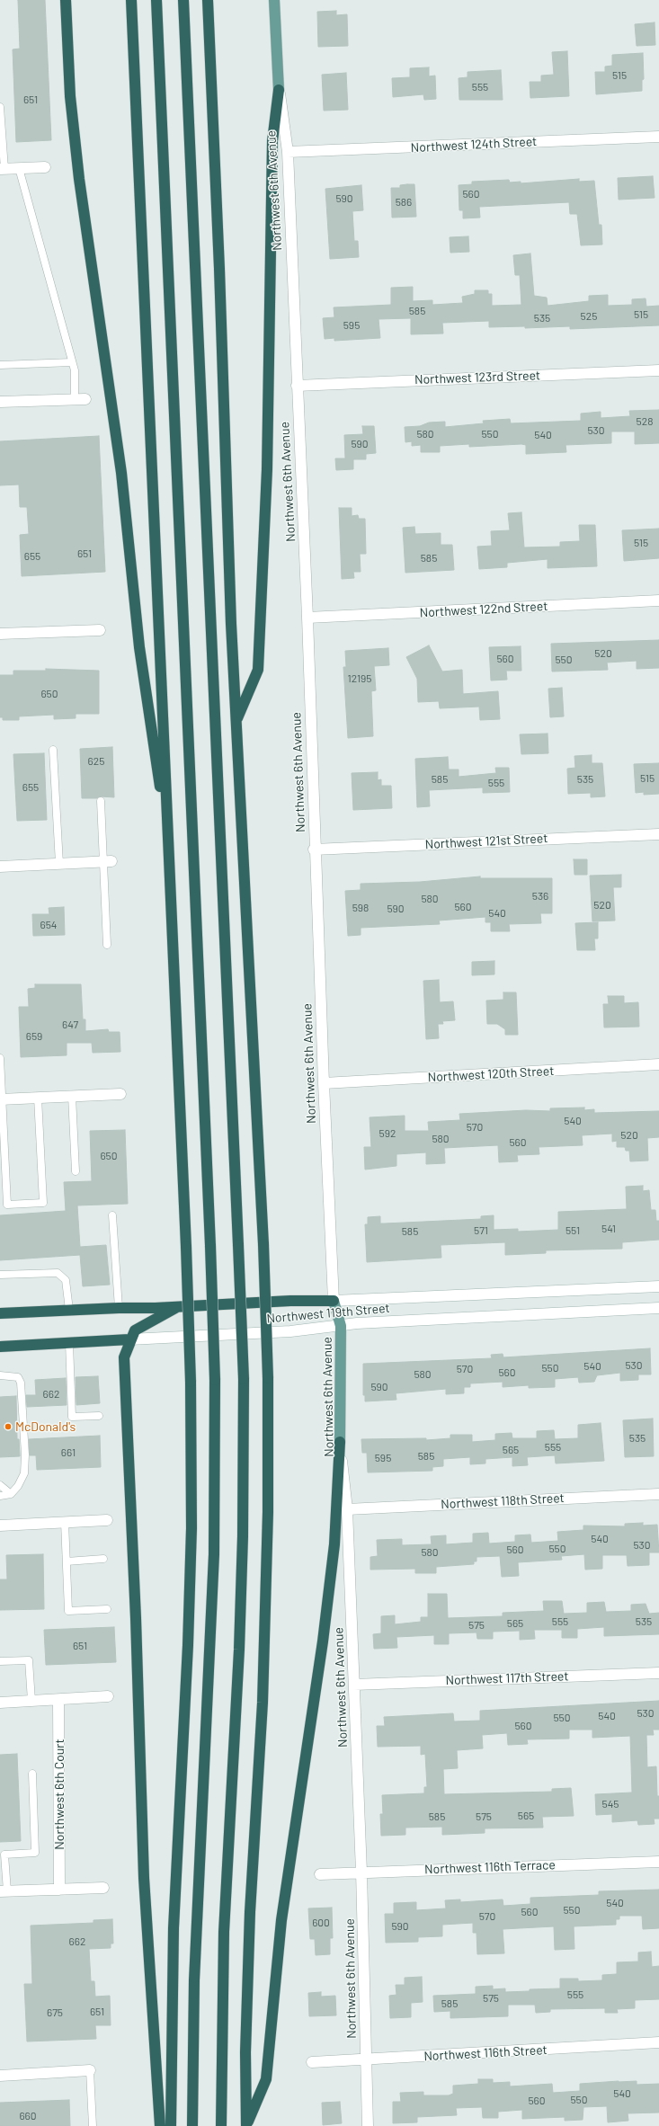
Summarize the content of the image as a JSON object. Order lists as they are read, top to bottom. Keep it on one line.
{"streets":{"highway":["Northwest 119th Street"],"main road":["Northwest 6th Avenue"],"street":["Northwest 124th Street","Northwest 123rd Street","Northwest 122nd Street","Northwest 121st Street","Northwest 120th Street","Northwest 118th Street","Northwest 117th Street","Northwest 6th Court","Northwest 116th Terrace","Northwest 116th Street"]},"crossings":[["Northwest 124th Street","Northwest 6th Avenue"],["Northwest 6th Avenue","Northwest 123rd Street"],["Northwest 6th Avenue","Northwest 122nd Street"],["Northwest 6th Avenue","Northwest 121st Street"],["Northwest 6th Avenue","Northwest 120th Street"],["Northwest 6th Avenue","Northwest 119th Street"],["Northwest 6th Avenue","Northwest 118th Street"],["Northwest 6th Avenue","Northwest 117th Street"],["Northwest 6th Avenue","Northwest 116th Terrace"],["Northwest 6th Avenue","Northwest 116th Street"]],"places":["McDonald's"],"house_numbers":["515","555","651","560","590","586","585","515","525","535","595","528","530","580","550","540","590","515","651","655","585","520","560","550","12195","650","625","515","585","535","555","655","536","580","520","560","598","590","540","654","647","659","540","570","592","520","580","560","650","541","571","551","585","530","540","550","570","560","580","590","662","535","555","565","661","585","595","540","530","550","560","580","555","535","565","575","651","530","540","550","560","545","565","585","575","540","550","560","570","600","590","662","555","575","585","651","675","540","550","560","660"]}
